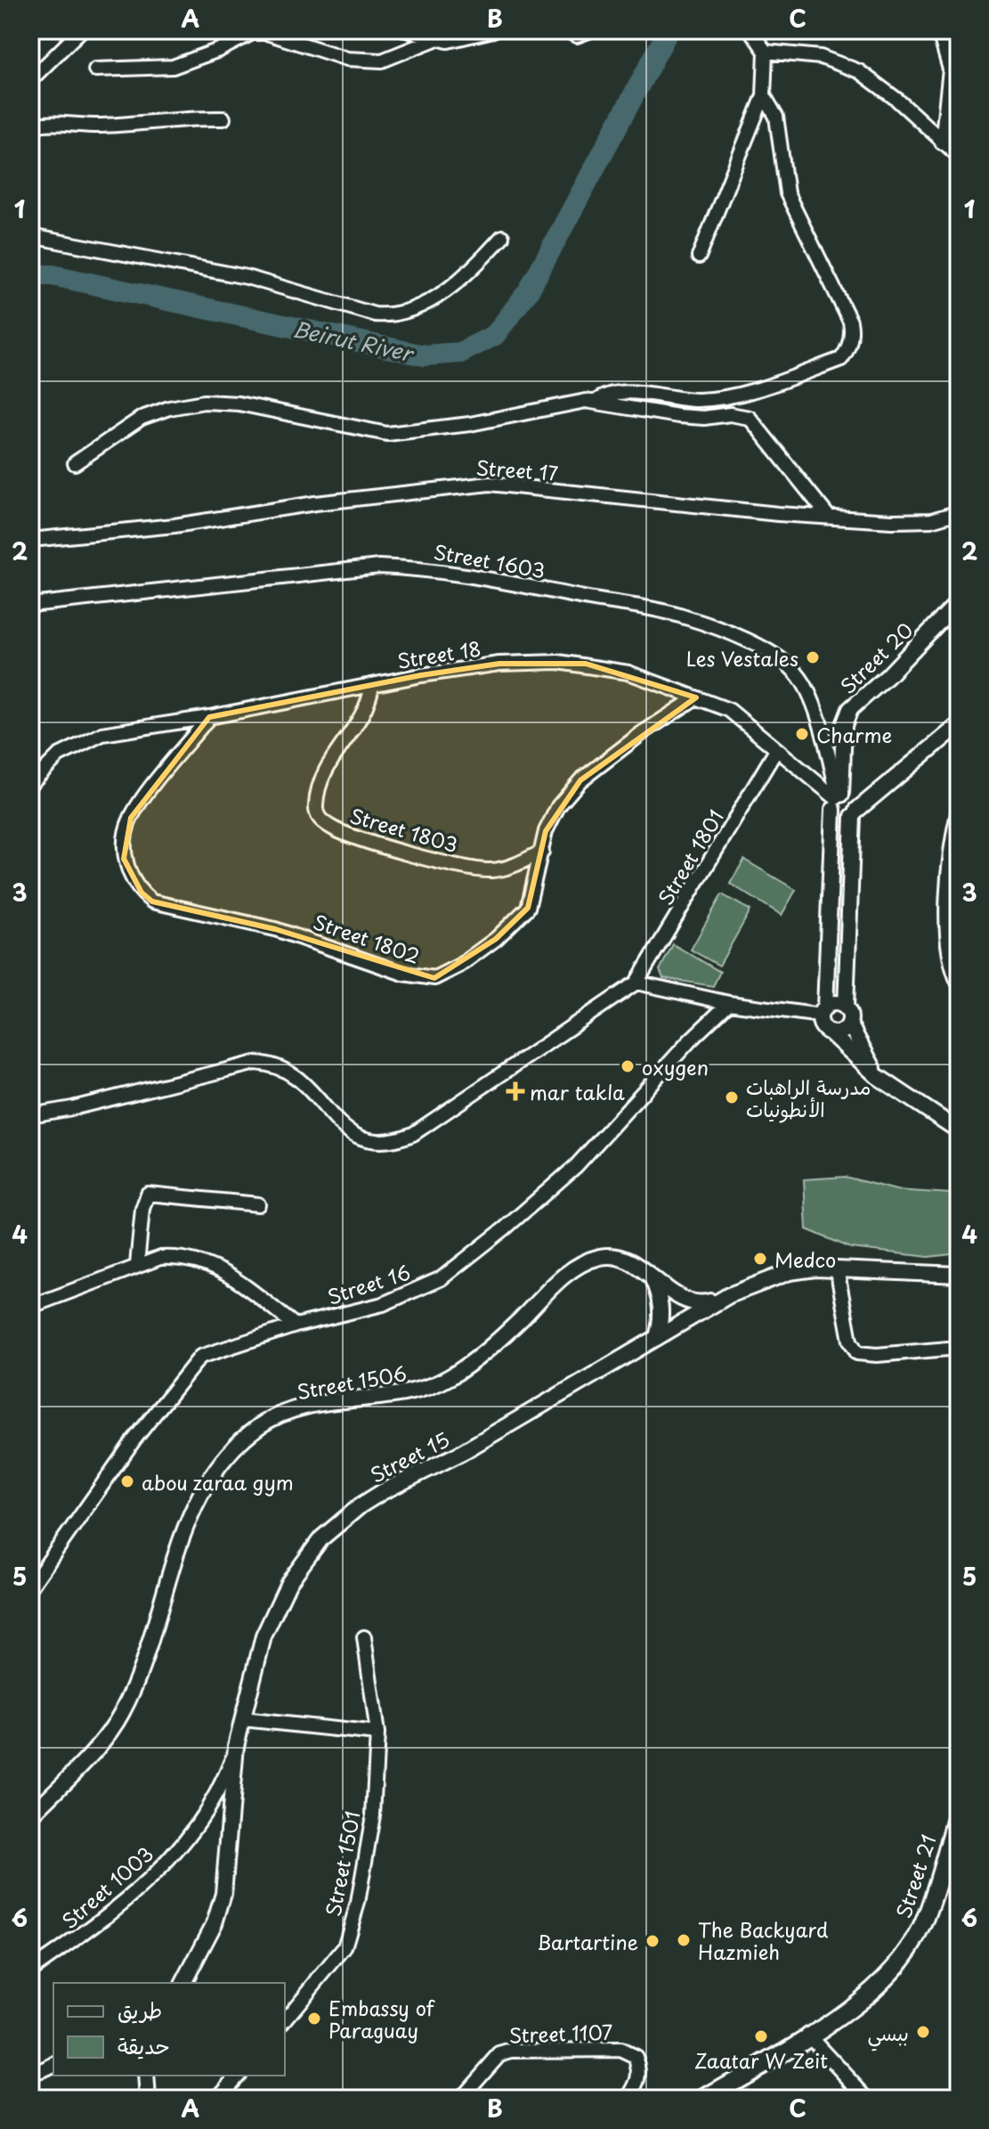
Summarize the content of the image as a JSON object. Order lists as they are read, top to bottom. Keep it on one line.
{"streets":{"main road":["Street 21"],"street":["Street 17","Street 1603","Street 18","Street 20","Street 1803","Street 1801","Street 1802","Street 16","Street 1506","Street 15","Street 1501","Street 1003","Street 1107"]},"crossings":[["Street 1603","Street 18"],["Street 1603","Street 20"],["Street 18","Street 20"],["Street 18","Street 1803"],["Street 18","Street 1801"],["Street 18","Street 1802"],["Street 1803","Street 1802"],["Street 1506","Street 15"],["Street 15","Street 1003"]],"water":["Beirut River"],"places":{"other":["Les Vestales","Charme","oxygen","مدرسة الراهبات الأنطونيات","Medco","abou zaraa gym","The Backyard Hazmieh","Bartartine","Embassy of Paraguay","ببسي","Zaatar W Zeit"],"health":["mar takla"]},"legend":["طريق","حديقة"],"grid":{"columns":["A","B","C"],"rows":["1","2","3","4","5","6"]}}
